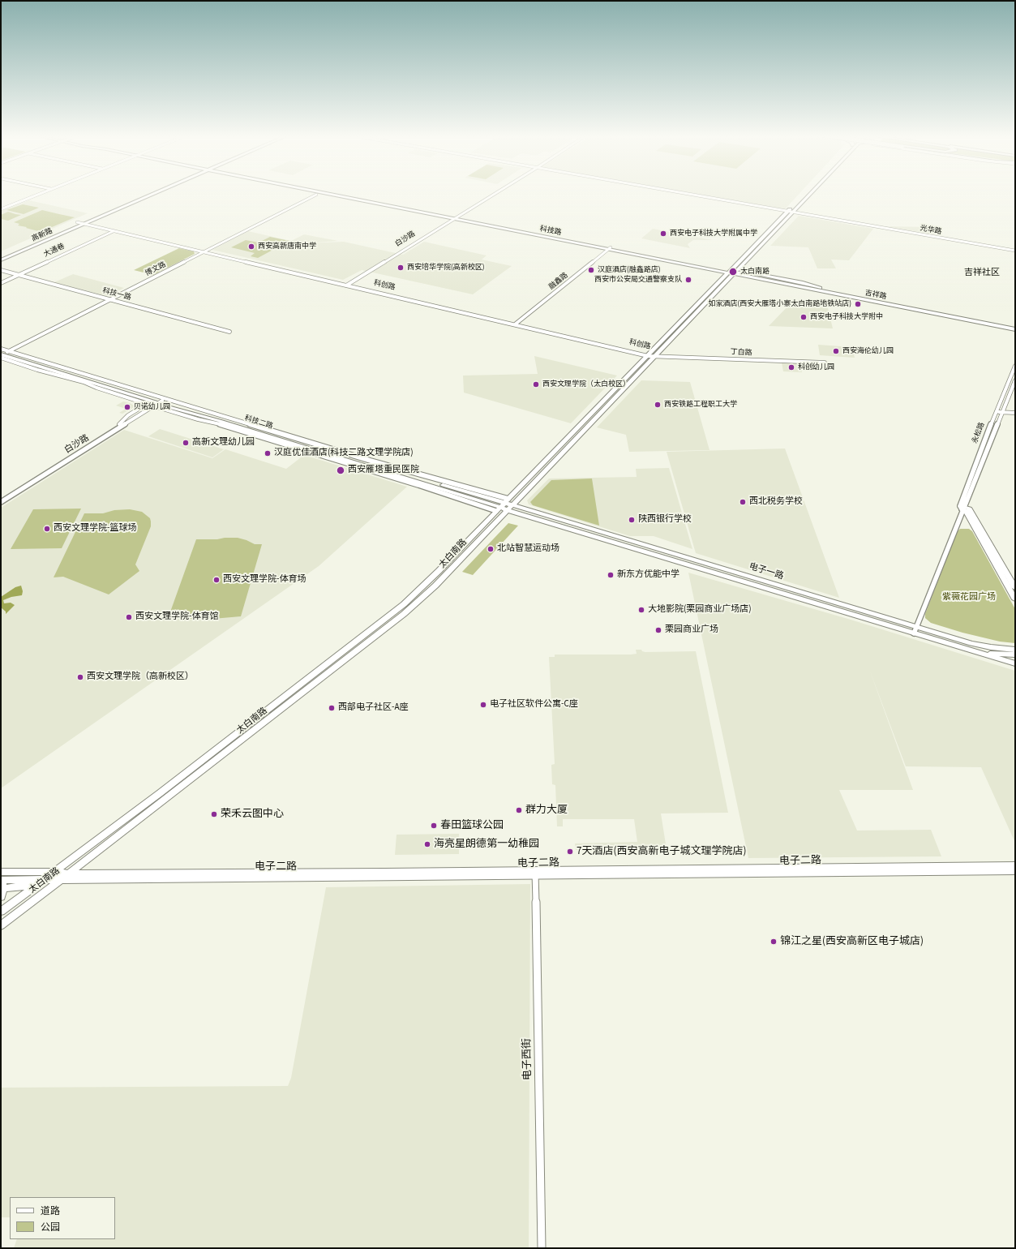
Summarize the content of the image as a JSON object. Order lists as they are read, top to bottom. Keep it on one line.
{"streets":{"main road":["科技路","高新路","吉祥路","科技二路","太白南路","电子一路","电子二路"],"street":["光华路","白沙路","大通巷","博文路","融鑫路","科创路","科技一路","丁白路","永松路","电子西街"]},"crossings":[["光华路","太白南路"],["科技路","白沙路"],["科技路","融鑫路"],["科技路","吉祥路"],["科技路","太白南路"],["高新路","科创路"],["白沙路","科创路"],["白沙路","科技二路"],["大通巷","科创路"],["大通巷","科技一路"],["博文路","科创路"],["博文路","科技一路"],["博文路","科技二路"],["融鑫路","科创路"],["科创路","丁白路"],["科创路","太白南路"],["吉祥路","太白南路"],["丁白路","太白南路"],["科技二路","太白南路"],["科技二路","电子一路"],["太白南路","电子一路"],["太白南路","电子二路"],["电子二路","电子西街"]],"districts":["吉祥社区"],"parks":["紫薇花园广场"],"places":["西安电子科技大学附属中学","西安高新唐南中学","西安培华学院(高新校区)","汉庭酒店(融鑫路店)","太白南路","西安市公安局交通警察支队","如家酒店(西安大雁塔小寨太白南路地铁站店)","西安电子科技大学附中","西安海伦幼儿园","科创幼儿园","西安文理学院（太白校区）","西安铁路工程职工大学","贝诺幼儿园","高新文理幼儿园","汉庭优佳酒店(科技二路文理学院店)","西安雁塔重民医院","西北税务学校","陕西银行学校","西安文理学院-篮球场","北站智慧运动场","新东方优能中学","西安文理学院-体育场","大地影院(栗园商业广场店)","西安文理学院-体育馆","栗园商业广场","西安文理学院（高新校区）","电子社区软件公寓-C座","西部电子社区-A座","群力大厦","荣禾云图中心","春田篮球公园","海亮星朗德第一幼稚园","7天酒店(西安高新电子城文理学院店)","锦江之星(西安高新区电子城店)"],"legend":["道路","公园"]}
